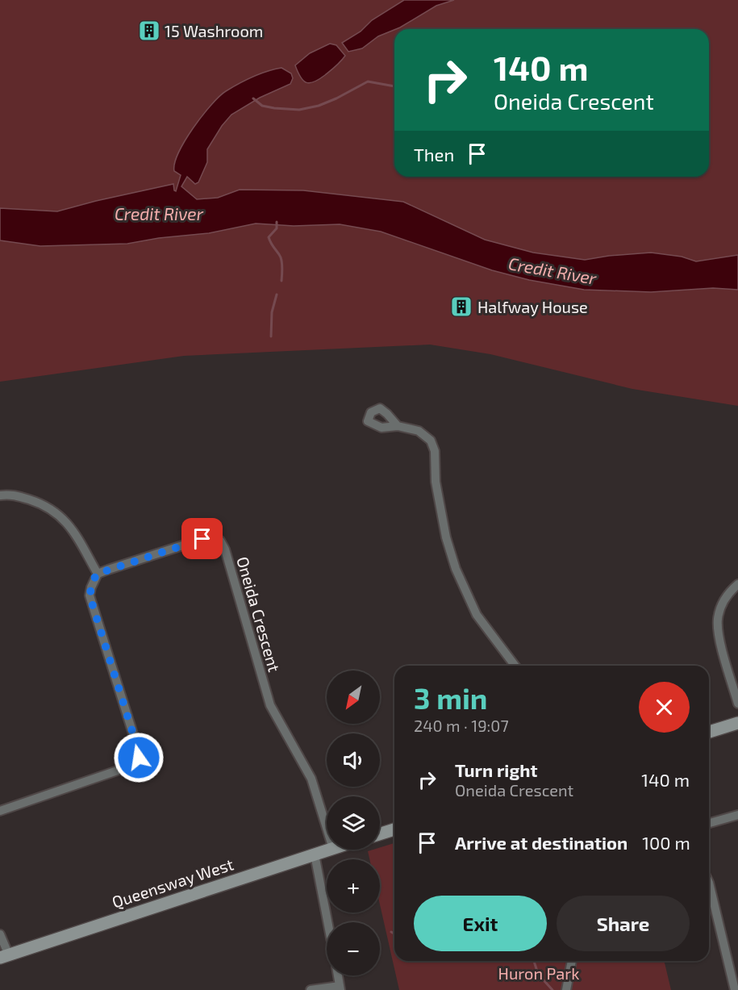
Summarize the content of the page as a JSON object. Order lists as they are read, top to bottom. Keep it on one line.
{"streets":{"street":["Oneida Crescent","Queensway West"]},"water":["Credit River"],"parks":["Huron Park"],"places":{"building":["15 Washroom","Halfway House"]},"north":"bottom left","page":{"turn":["140 m","Oneida Crescent"],"then":"Then","heading":["3 min","240 m · 19:07"],"map_buttons":["+","−"],"list":[{"name":"Turn right","note":"Oneida Crescent","value":"140 m"},{"name":"Arrive at destination","value":"100 m"}],"buttons":["Exit","Share"]}}
